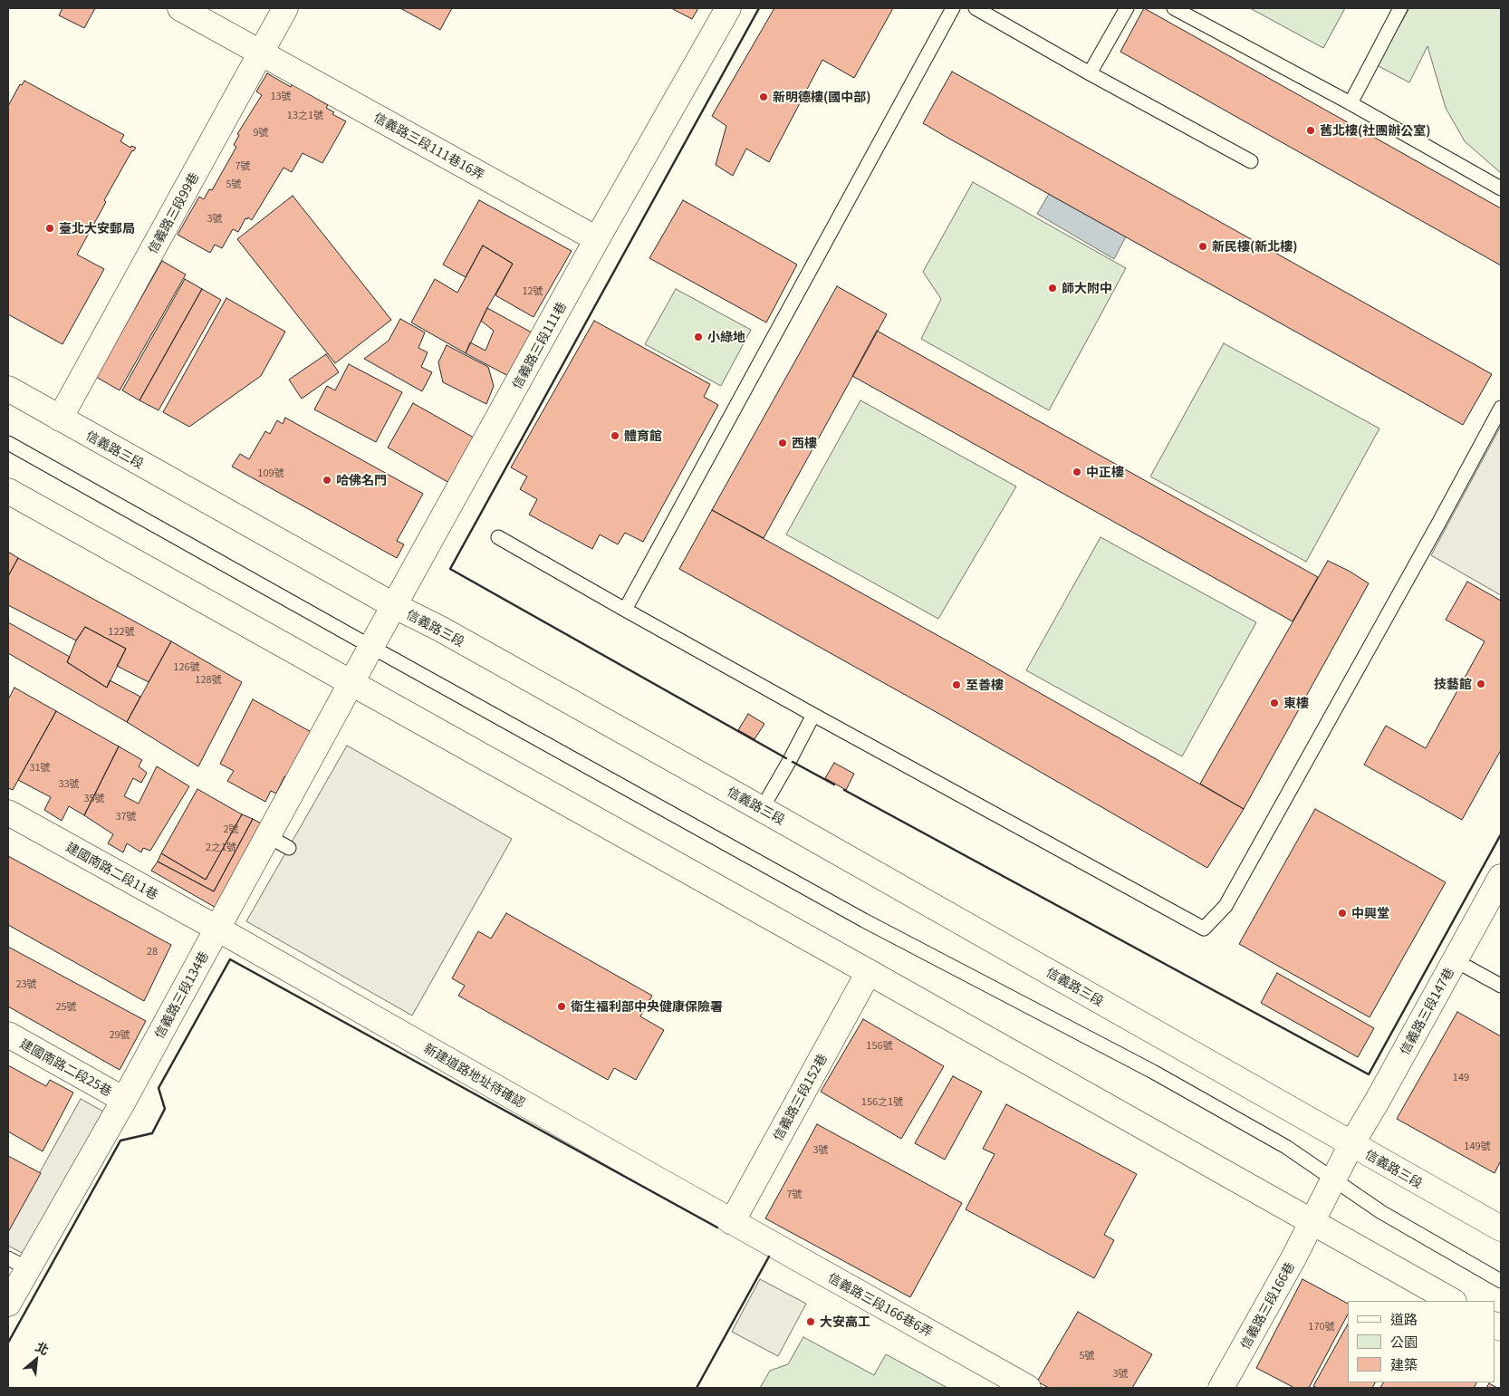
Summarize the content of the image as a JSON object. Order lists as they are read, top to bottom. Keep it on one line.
{"streets":{"street":["信義路三段111巷16弄","信義路三段99巷","信義路三段111巷","信義路三段","建國南路二段11巷","信義路三段134巷","信義路三段147巷","建國南路二段25巷","新建道路地址待確認","信義路三段152巷","信義路三段166巷6弄","信義路三段166巷"]},"crossings":[["信義路三段111巷16弄","信義路三段99巷"],["信義路三段111巷16弄","信義路三段111巷"],["信義路三段99巷","信義路三段"],["信義路三段111巷","信義路三段"],["信義路三段111巷","信義路三段134巷"],["信義路三段","信義路三段147巷"],["建國南路二段11巷","信義路三段134巷"],["建國南路二段11巷","新建道路地址待確認"],["信義路三段134巷","建國南路二段25巷"],["信義路三段134巷","新建道路地址待確認"],["信義路三段147巷","信義路三段166巷"],["新建道路地址待確認","信義路三段152巷"],["新建道路地址待確認","信義路三段166巷6弄"],["信義路三段152巷","信義路三段166巷6弄"]],"places":["新明德樓(國中部)","舊北樓(社團辦公室)","臺北大安郵局","新民樓(新北樓)","師大附中","小綠地","體育館","西樓","中正樓","哈佛名門","技藝館","至善樓","東樓","中興堂","衛生福利部中央健康保險署","大安高工"],"house_numbers":["13號","13之1號","9號","7號","5號","3號","12號","109號","122號","126號","128號","31號","33號","35號","37號","2號","2之1號","28","23號","25號","29號","156號","149","156之1號","149號","3號","7號","170號","5號","3號"],"legend":["道路","公園","建築"],"north":"top right"}
